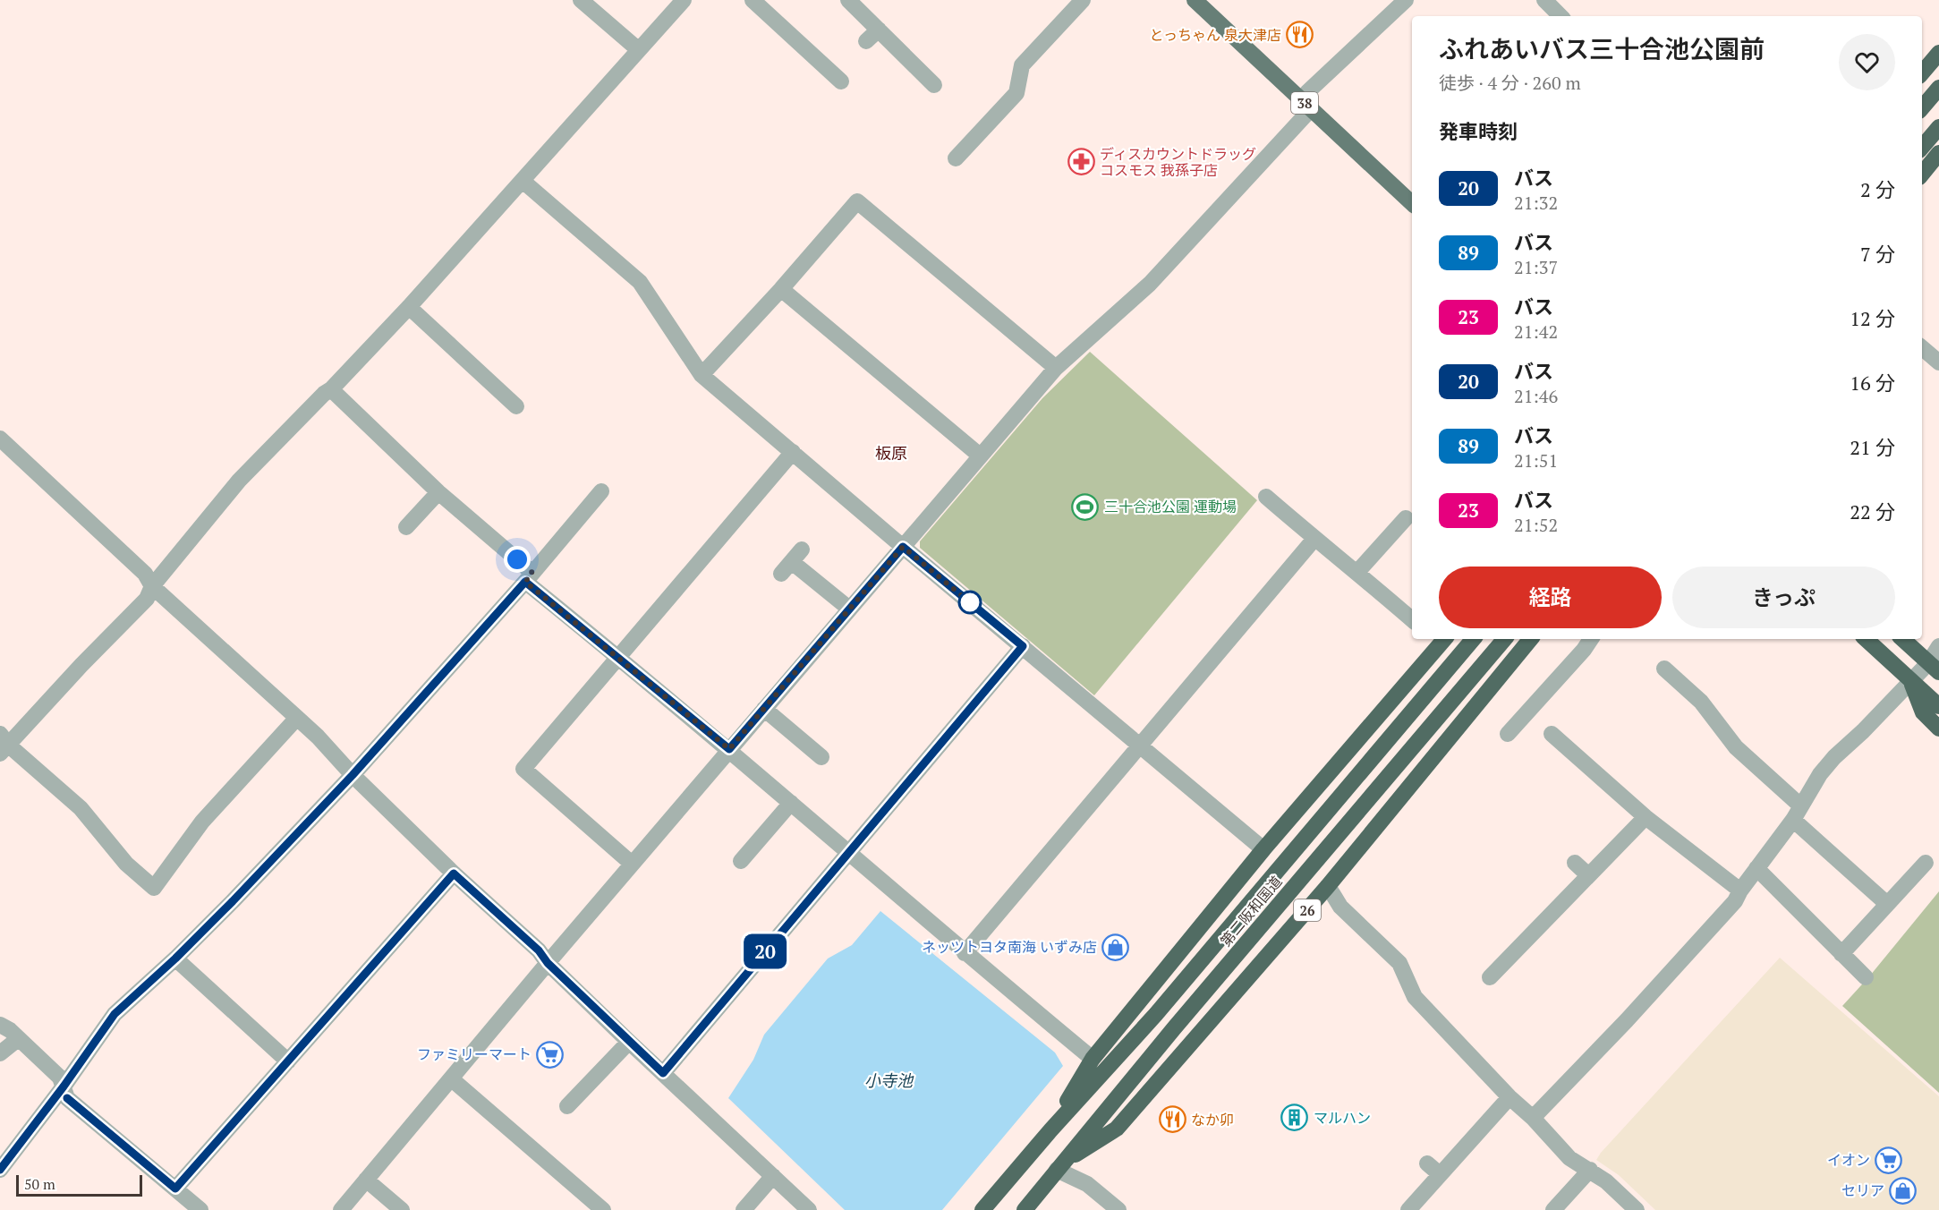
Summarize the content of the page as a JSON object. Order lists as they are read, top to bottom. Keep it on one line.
{"streets":{"highway":["26","第二阪和国道"],"main road":["38"]},"crossings":[["26","第二阪和国道"]],"districts":["板原"],"water":["小寺池"],"places":{"restaurant":["とっちゃん 泉大津店","なか卯"],"pharmacy":["ディスカウントドラッグ コスモス 我孫子店"],"sports":["三十合池公園 運動場"],"shop":["ネッツトヨタ南海 いずみ店","セリア"],"supermarket":["ファミリーマート","イオン"],"building":["マルハン"]},"lines":["bus line 20"],"scale_bar":"50 m","page":{"on_map":"20","heading":[["ふれあいバス三十合池公園前","徒歩 · 4 分 · 260 m"],"発車時刻"],"list":[{"mark":"20","name":"バス","note":"21:32","value":"2 分"},{"mark":"89","name":"バス","note":"21:37","value":"7 分"},{"mark":"23","name":"バス","note":"21:42","value":"12 分"},{"mark":"20","name":"バス","note":"21:46","value":"16 分"},{"mark":"89","name":"バス","note":"21:51","value":"21 分"},{"mark":"23","name":"バス","note":"21:52","value":"22 分"}],"buttons":["経路","きっぷ"],"scale":"50 m"}}
